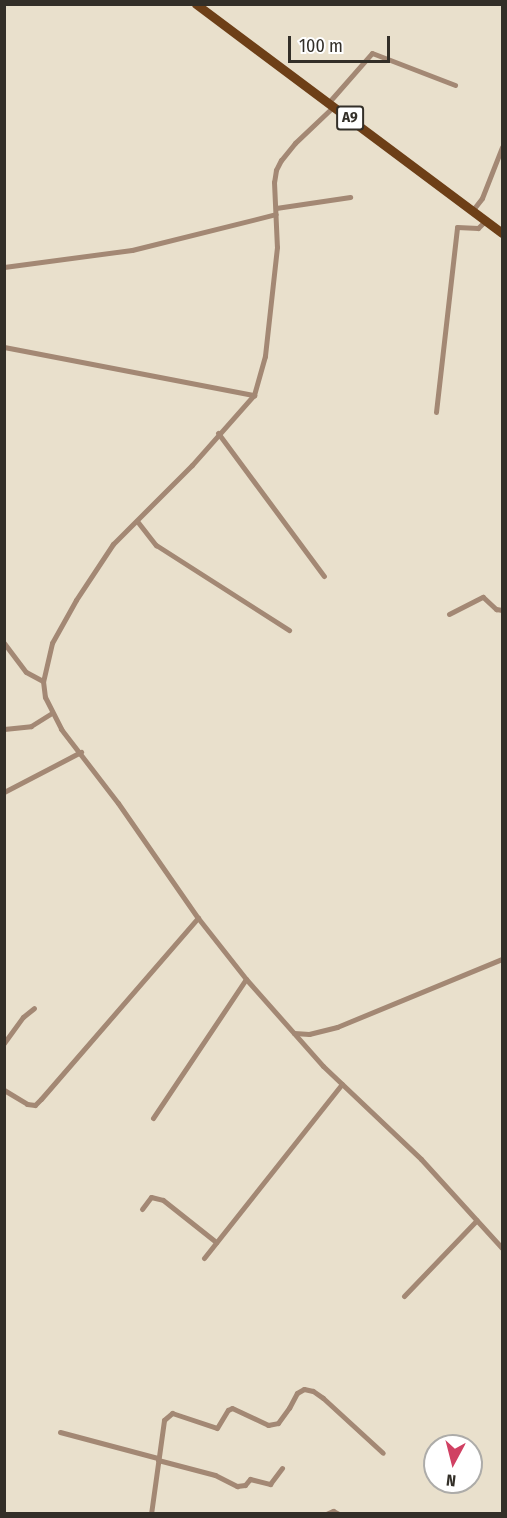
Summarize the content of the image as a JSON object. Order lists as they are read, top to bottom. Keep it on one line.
{"streets":{"main road":["A9"]},"scale_bar":"100 m","north":"bottom"}
